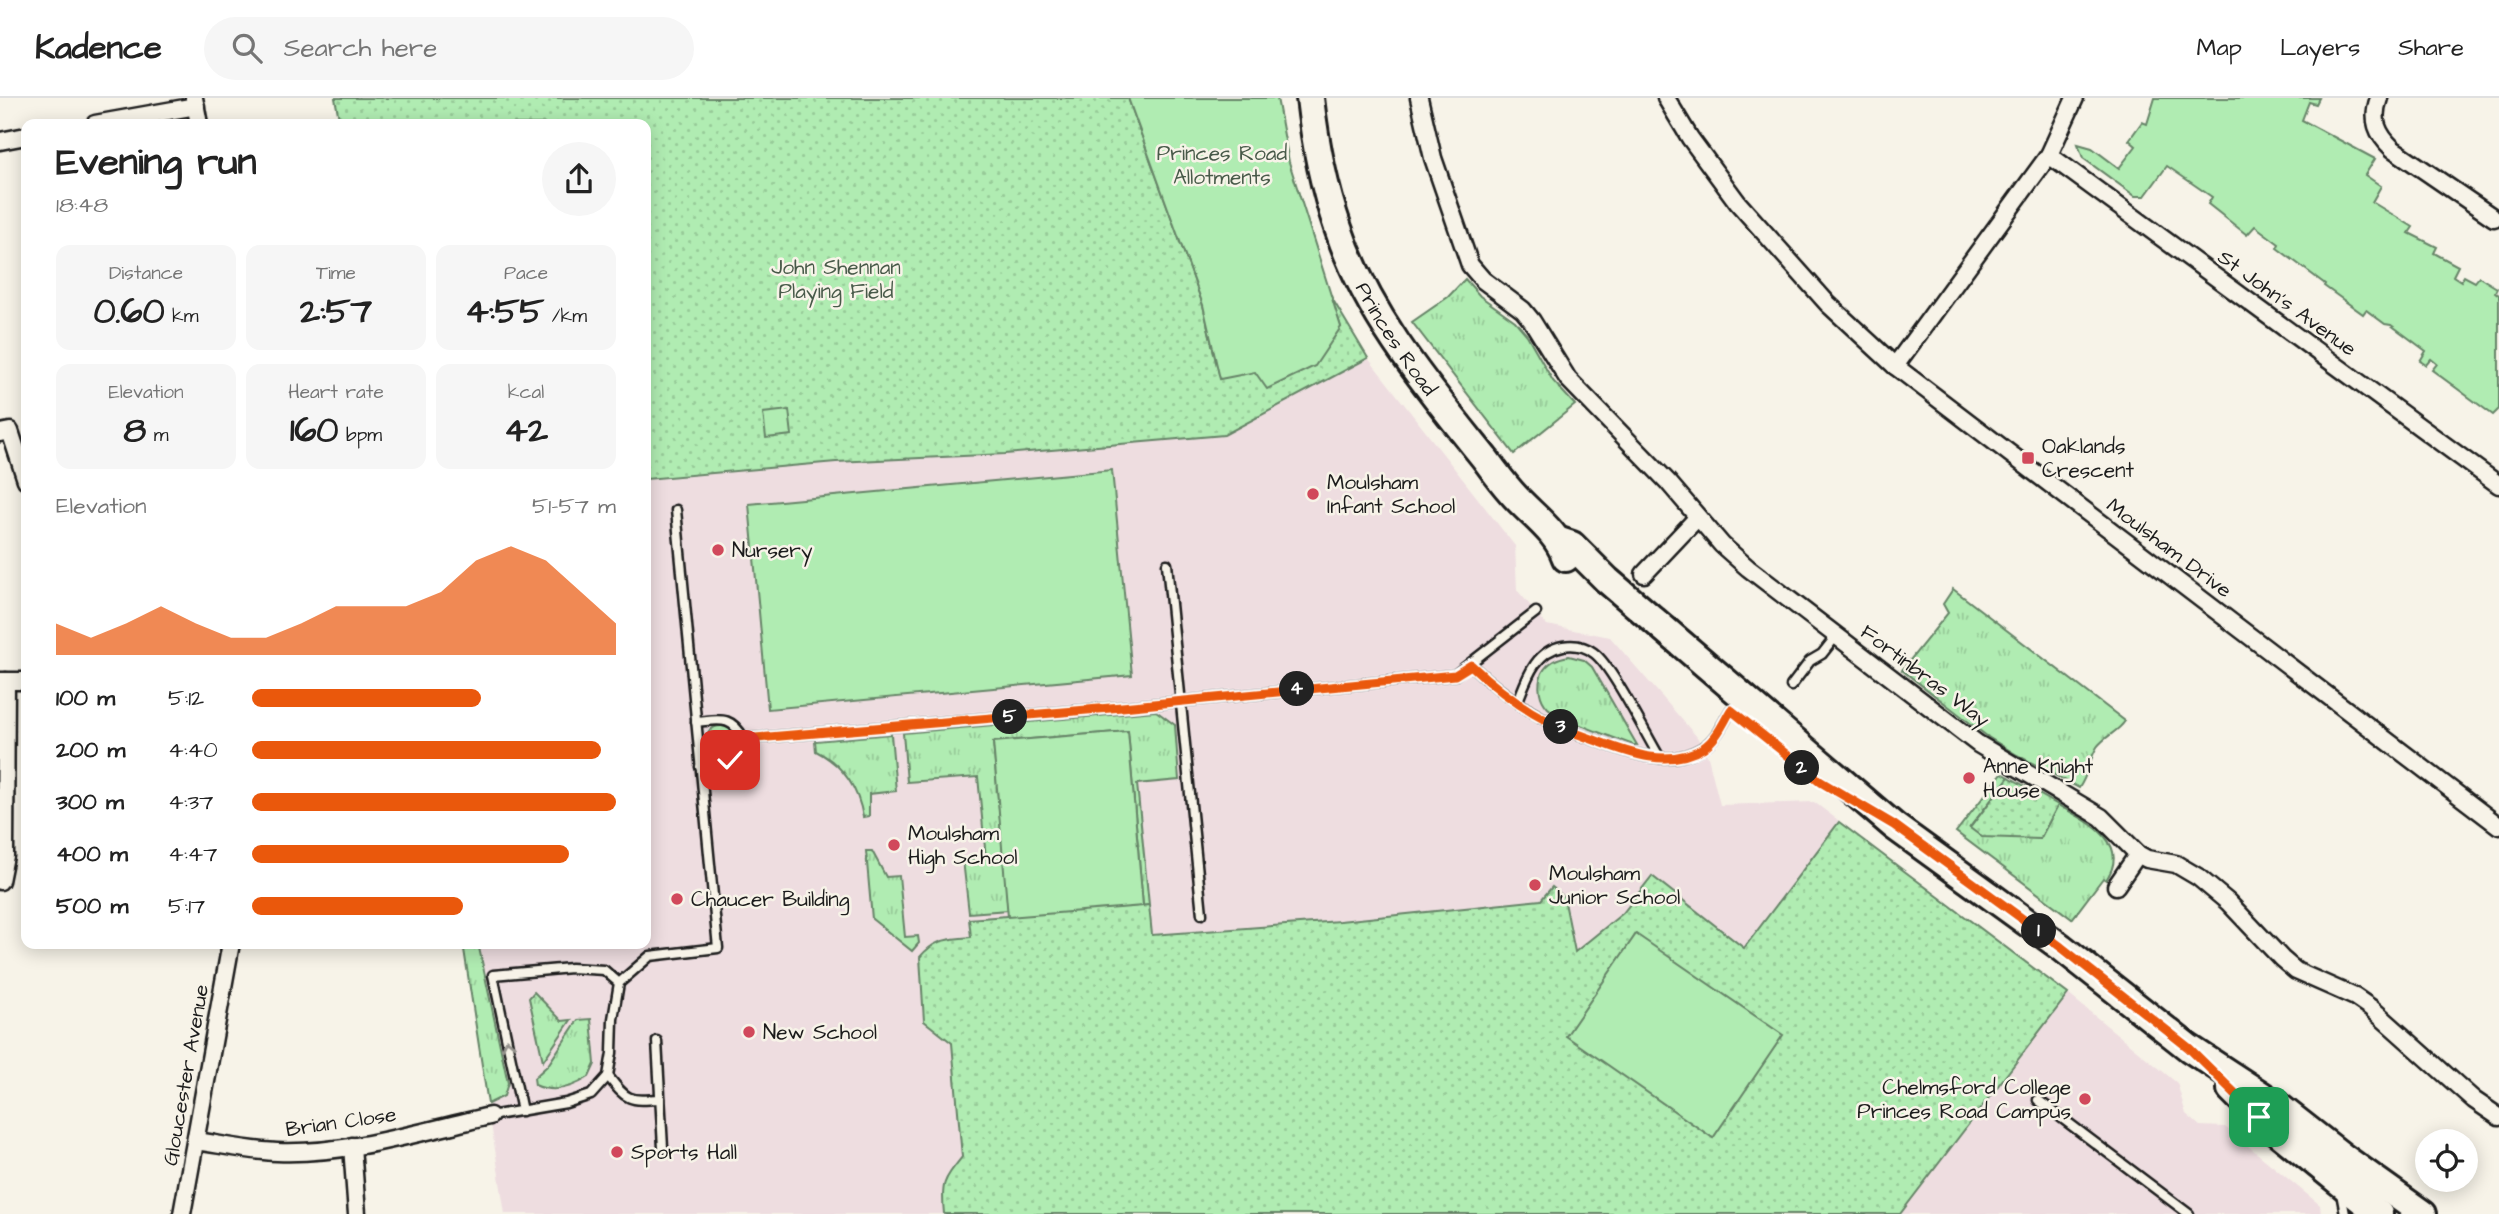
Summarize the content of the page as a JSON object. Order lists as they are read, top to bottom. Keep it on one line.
{"streets":{"main road":["Princes Road"],"street":["St John's Avenue","Moulsham Drive","Fortinbras Way","Gloucester Avenue","Brian Close"]},"crossings":[["Gloucester Avenue","Brian Close"]],"parks":["Princes Road Allotments","John Shennan Playing Field"],"places":{"transit":["Oaklands Crescent"],"other":["Moulsham Infant School","Nursery","Anne Knight House","Moulsham High School","Moulsham Junior School","Chaucer Building","New School","Chelmsford College Princes Road Campus","Sports Hall"]},"page":{"header":"Kadence","search":"Search here","nav":["Map","Layers","Share"],"heading":["Evening run","18:48"],"stats":[["Distance","0.60 km"],["Time","2:57"],["Pace","4:55 /km"],["Elevation","8 m"],["Heart rate","160 bpm"],["kcal","42"]],"chart":["Elevation","51–57 m"],"pins":["4","5","3","2","1"],"list":[{"name":"100 m","note":"5:12"},{"name":"200 m","note":"4:40"},{"name":"300 m","note":"4:37"},{"name":"400 m","note":"4:47"},{"name":"500 m","note":"5:17"}]}}
